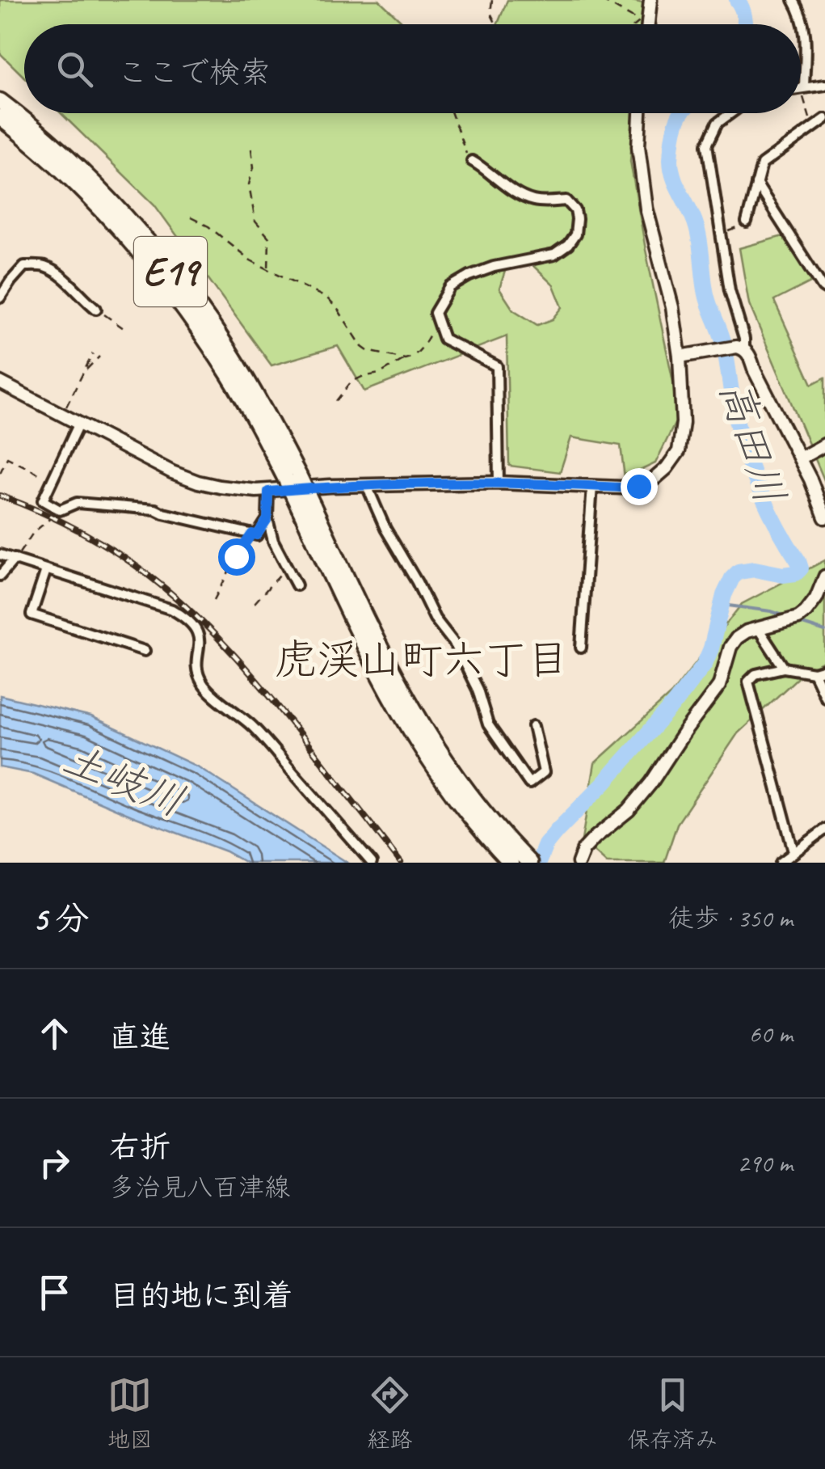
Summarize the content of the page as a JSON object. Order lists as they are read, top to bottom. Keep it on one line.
{"streets":{"highway":["E19"]},"districts":["虎渓山町六丁目"],"water":["高田川","土岐川"],"page":{"search":"ここで検索","heading":["5 分","徒歩 · 350 m"],"list":[["直進","60 m"],["右折","多治見八百津線","290 m"],"目的地に到着"],"nav":["地図","経路","保存済み"]}}
